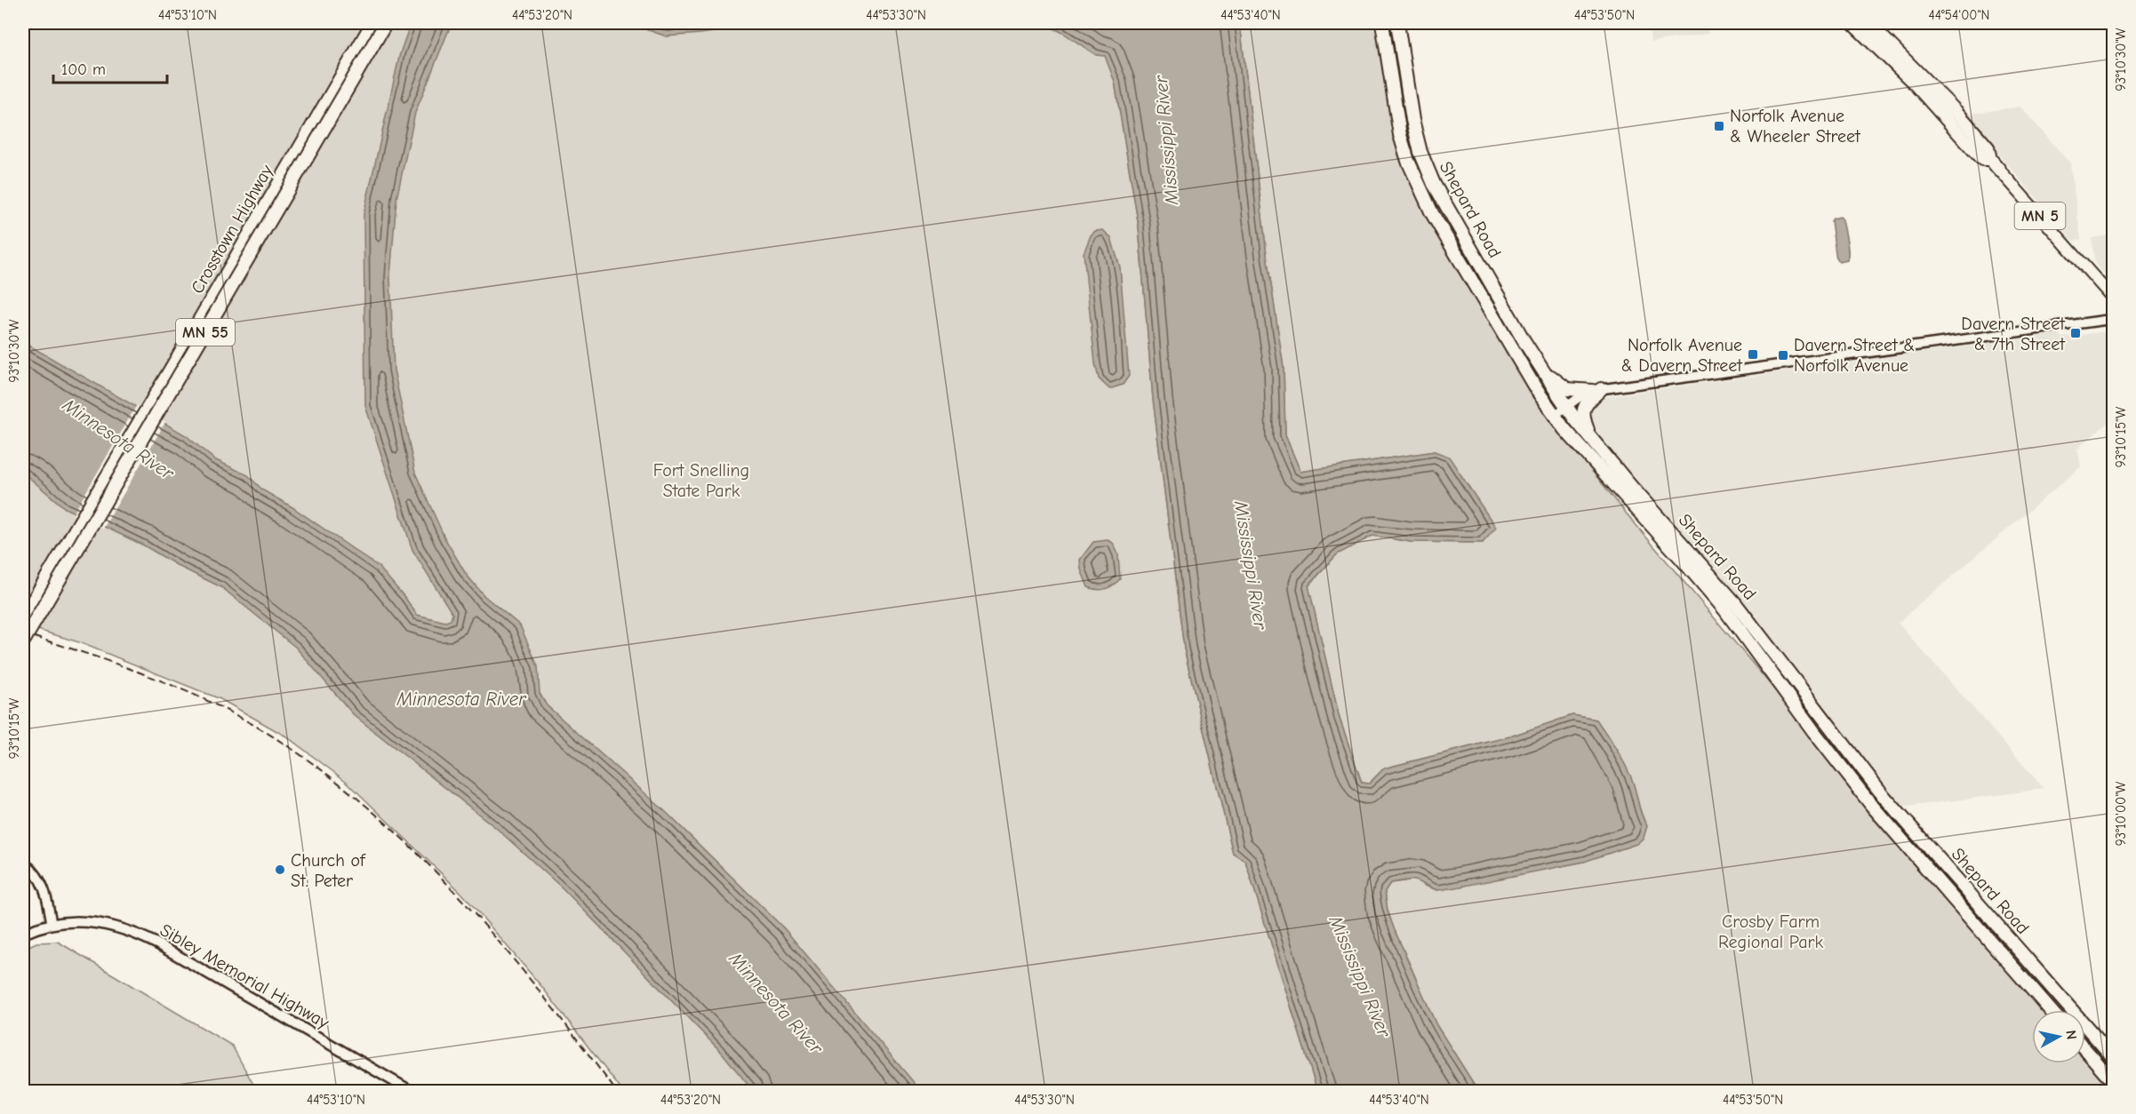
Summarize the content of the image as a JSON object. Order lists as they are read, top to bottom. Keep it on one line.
{"streets":{"highway":["Shepard Road","MN 5","Crosstown Highway","MN 55"],"main road":["Sibley Memorial Highway"]},"water":["Mississippi River","Minnesota River"],"parks":["Fort Snelling State Park","Crosby Farm Regional Park"],"places":{"transit":["Norfolk Avenue & Wheeler Street","Davern Street & 7th Street","Norfolk Avenue & Davern Street","Davern Street & Norfolk Avenue"],"other":["Church of St. Peter"]},"scale_bar":"100 m","north":"right","coordinates":["44°53'10\"N","44°53'20\"N","44°53'30\"N","44°53'40\"N","44°53'50\"N","44°54'00\"N","93°10'30\"W","93°10'15\"W","93°10'00\"W"]}
